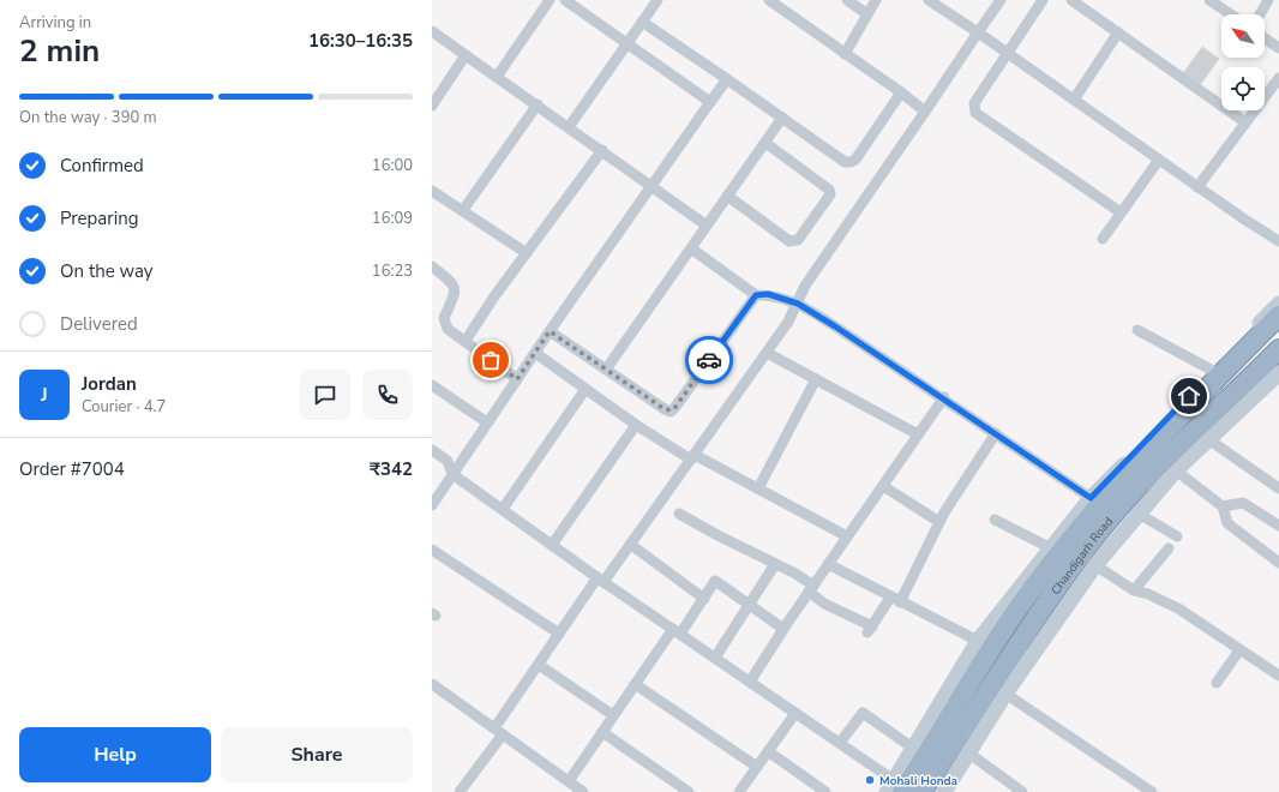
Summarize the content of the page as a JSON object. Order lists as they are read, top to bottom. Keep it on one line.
{"streets":{"highway":["Chandigarh Road"]},"places":["Mohali Honda"],"north":"top left","page":{"heading":["2 min","Arriving in","16:30–16:35"],"panel":["Jordan","Courier · 4.7","Order #7004","₹342"],"bar":"On the way · 390 m","list":[["Confirmed","16:00"],["Preparing","16:09"],["On the way","16:23"],"Delivered"],"round":"J","buttons":["Help","Share"]}}
